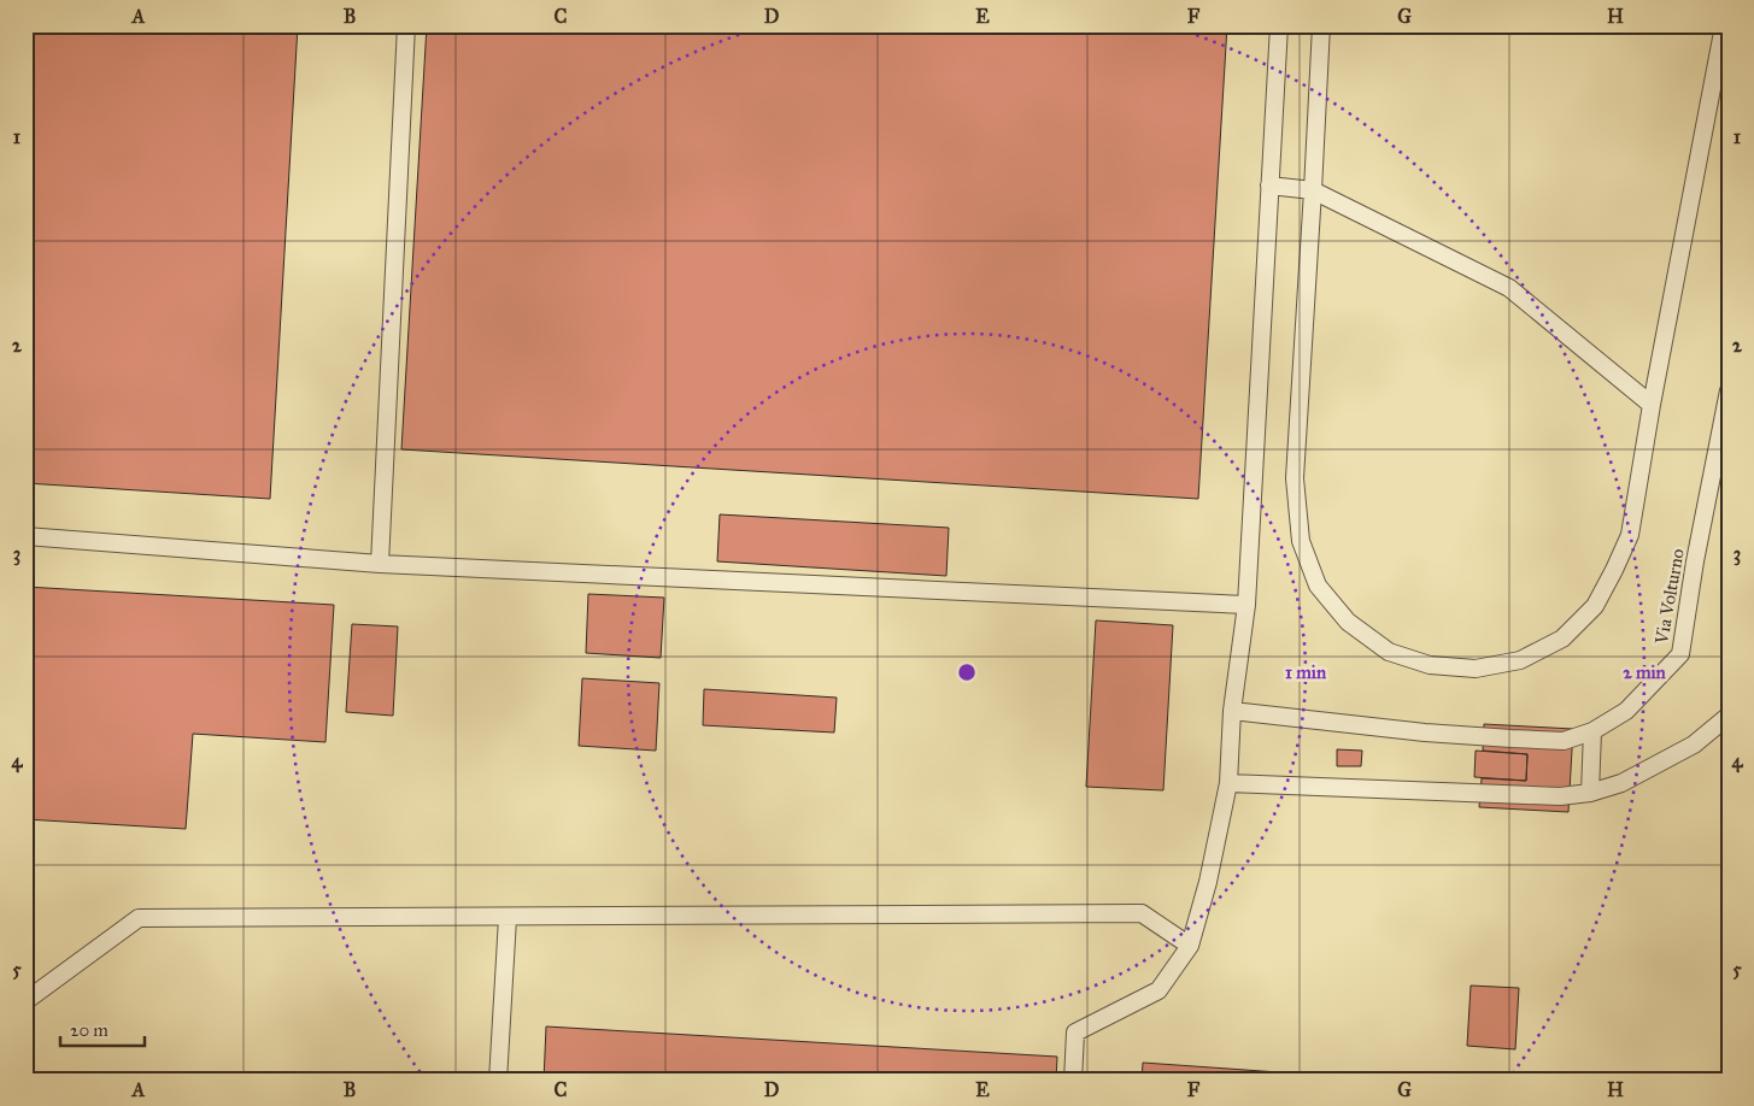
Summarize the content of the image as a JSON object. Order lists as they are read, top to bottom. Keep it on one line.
{"streets":{"lane":["Via Volturno"]},"scale_bar":"20 m","grid":{"columns":["A","B","C","D","E","F","G","H"],"rows":["1","2","3","4","5"]},"rings":["1 min","2 min"]}
